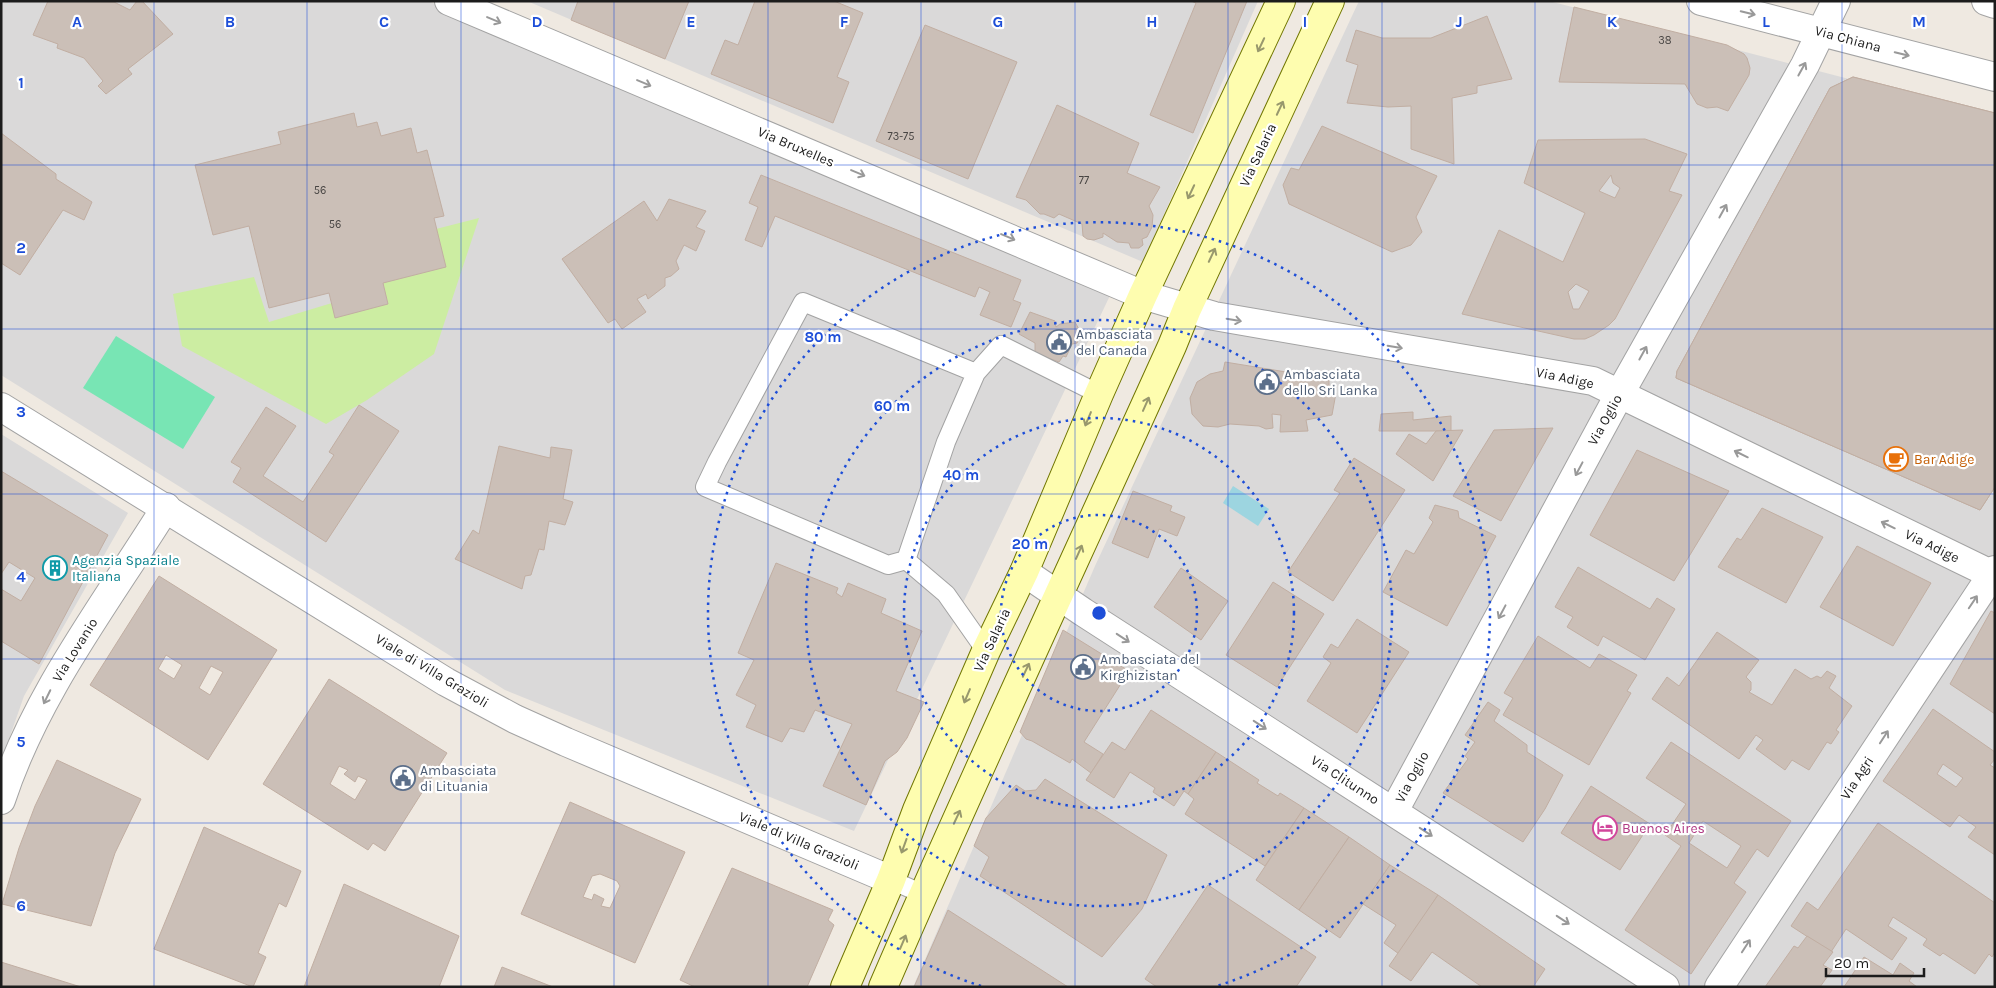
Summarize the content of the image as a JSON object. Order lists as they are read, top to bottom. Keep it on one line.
{"streets":{"main road":["Via Salaria"],"street":["Via Chiana","Via Bruxelles","Via Adige","Via Oglio","Via Lovanio","Viale di Villa Grazioli","Via Agri","Via Clitunno"]},"crossings":[["Via Chiana","Via Oglio"],["Via Bruxelles","Via Salaria"],["Via Salaria","Via Adige"],["Via Salaria","Viale di Villa Grazioli"],["Via Salaria","Via Clitunno"],["Via Adige","Via Oglio"],["Via Adige","Via Agri"],["Via Oglio","Via Clitunno"],["Via Lovanio","Viale di Villa Grazioli"]],"one_way":["Via Chiana","Via Bruxelles","Via Lovanio","Via Agri","Via Clitunno"],"places":{"public building":["Ambasciata del Canada","Ambasciata dello Sri Lanka","Ambasciata del Kirghizistan","Ambasciata di Lituania"],"cafe":["Bar Adige"],"building":["Agenzia Spaziale Italiana"],"hotel":["Buenos Aires"]},"house_numbers":["38","73-75","77","56","56"],"scale_bar":"20 m","grid":{"columns":["A","B","C","D","E","F","G","H","I","J","K","L","M"],"rows":["1","2","3","4","5","6"]},"rings":["80 m","60 m","40 m","20 m"]}
